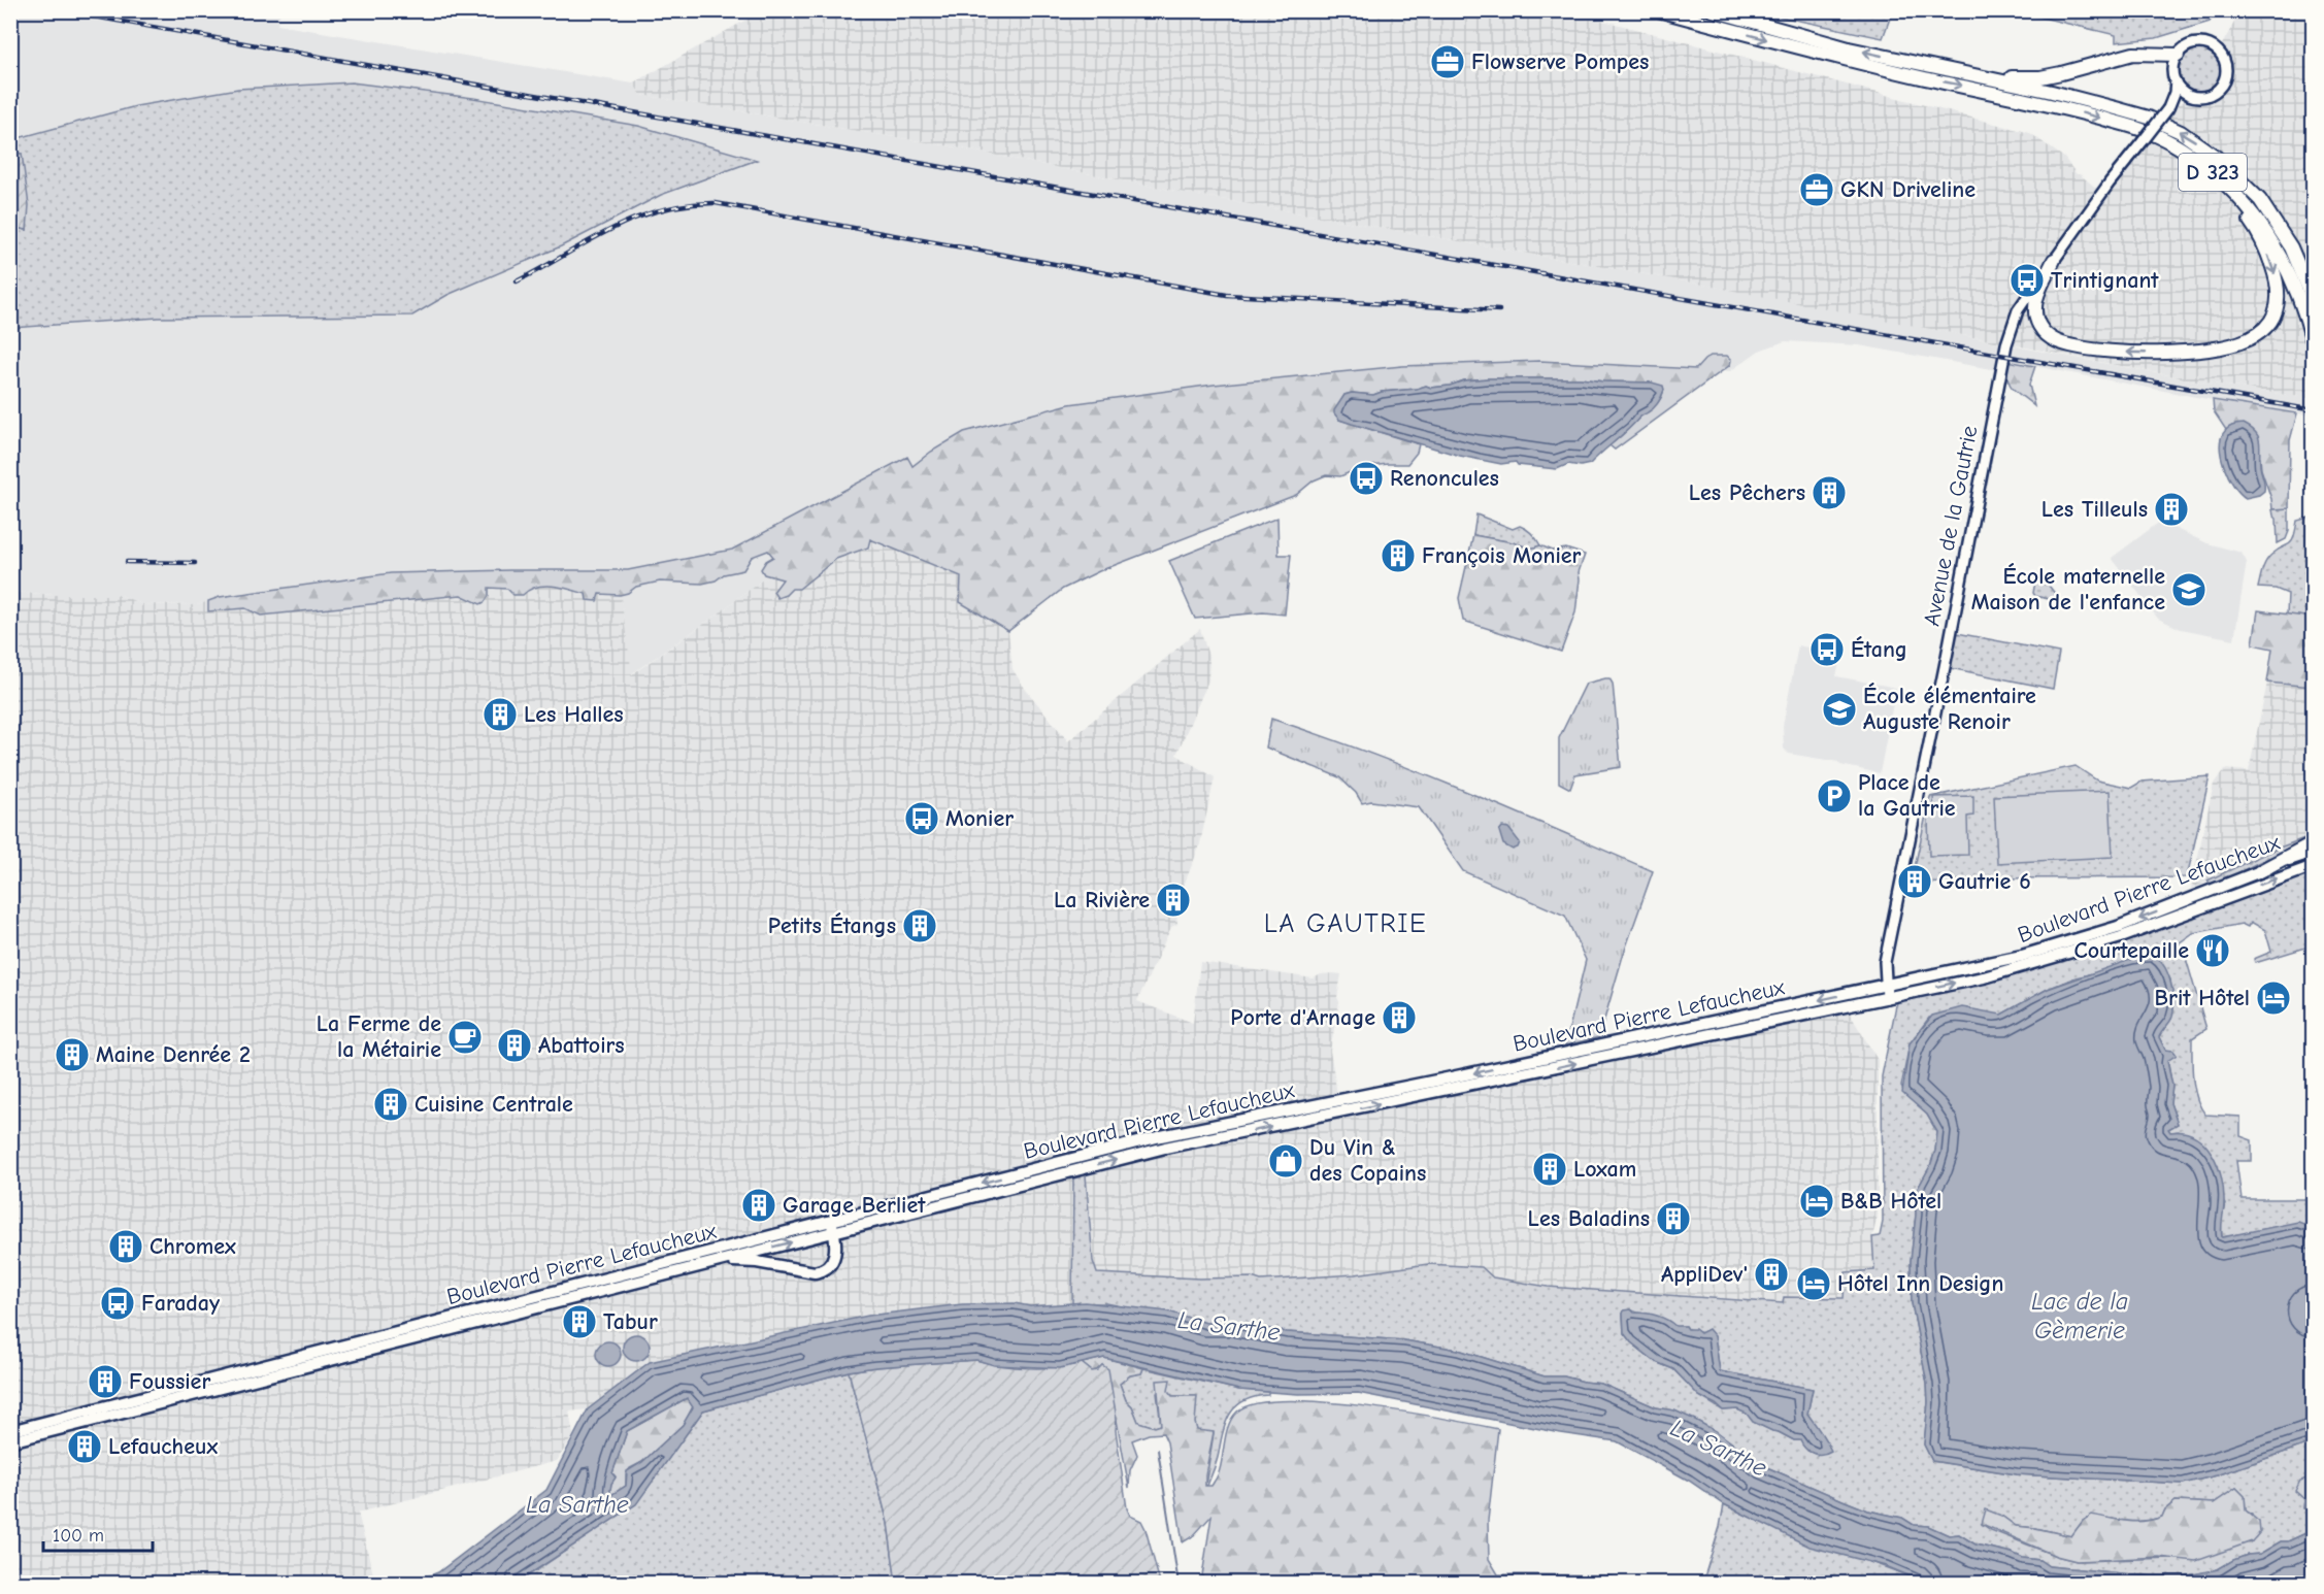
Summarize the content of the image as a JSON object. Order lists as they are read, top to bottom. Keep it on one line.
{"streets":{"highway":["D 323"],"main road":["Boulevard Pierre Lefaucheux"],"street":["Avenue de la Gautrie"]},"crossings":[["Avenue de la Gautrie","Boulevard Pierre Lefaucheux"]],"districts":["LA GAUTRIE"],"water":["Lac de la Gèmerie","La Sarthe"],"places":{"office":["Flowserve Pompes","GKN Driveline"],"bus stop":["Trintignant","Renoncules","Étang","Monier","Faraday"],"building":["Les Pêchers","Les Tilleuls","François Monier","Les Halles","Gautrie 6","La Rivière","Petits Étangs","Porte d'Arnage","Abattoirs","Maine Denrée 2","Cuisine Centrale","Loxam","Garage Berliet","Les Baladins","Chromex","AppliDev'","Tabur","Foussier","Lefaucheux"],"school or university":["École maternelle Maison de l'enfance","École élémentaire Auguste Renoir"],"parking":["Place de la Gautrie"],"restaurant":["Courtepaille"],"hotel":["Brit Hôtel","B&B Hôtel","Hôtel Inn Design"],"cafe":["La Ferme de la Métairie"],"shop":["Du Vin & des Copains"]},"scale_bar":"100 m"}
